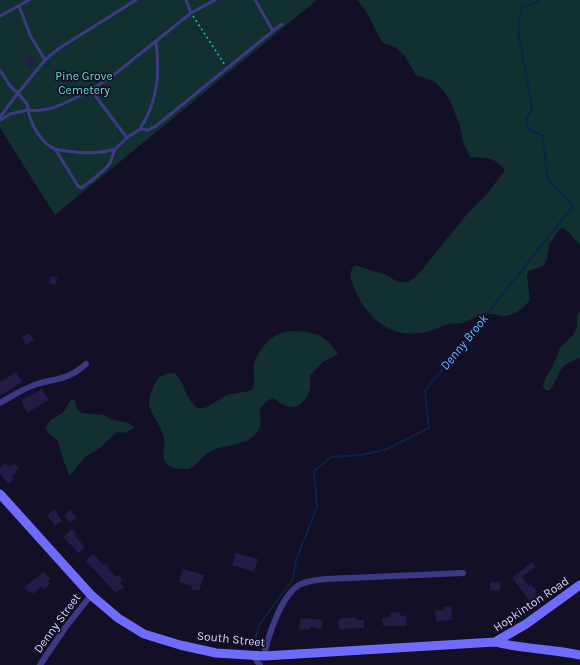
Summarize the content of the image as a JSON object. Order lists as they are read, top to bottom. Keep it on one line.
{"streets":{"main road":["Hopkinton Road","South Street"],"street":["Denny Street"]},"crossings":[["Hopkinton Road","South Street"],["Denny Street","South Street"]],"water":["Denny Brook"],"parks":["Pine Grove Cemetery"]}
